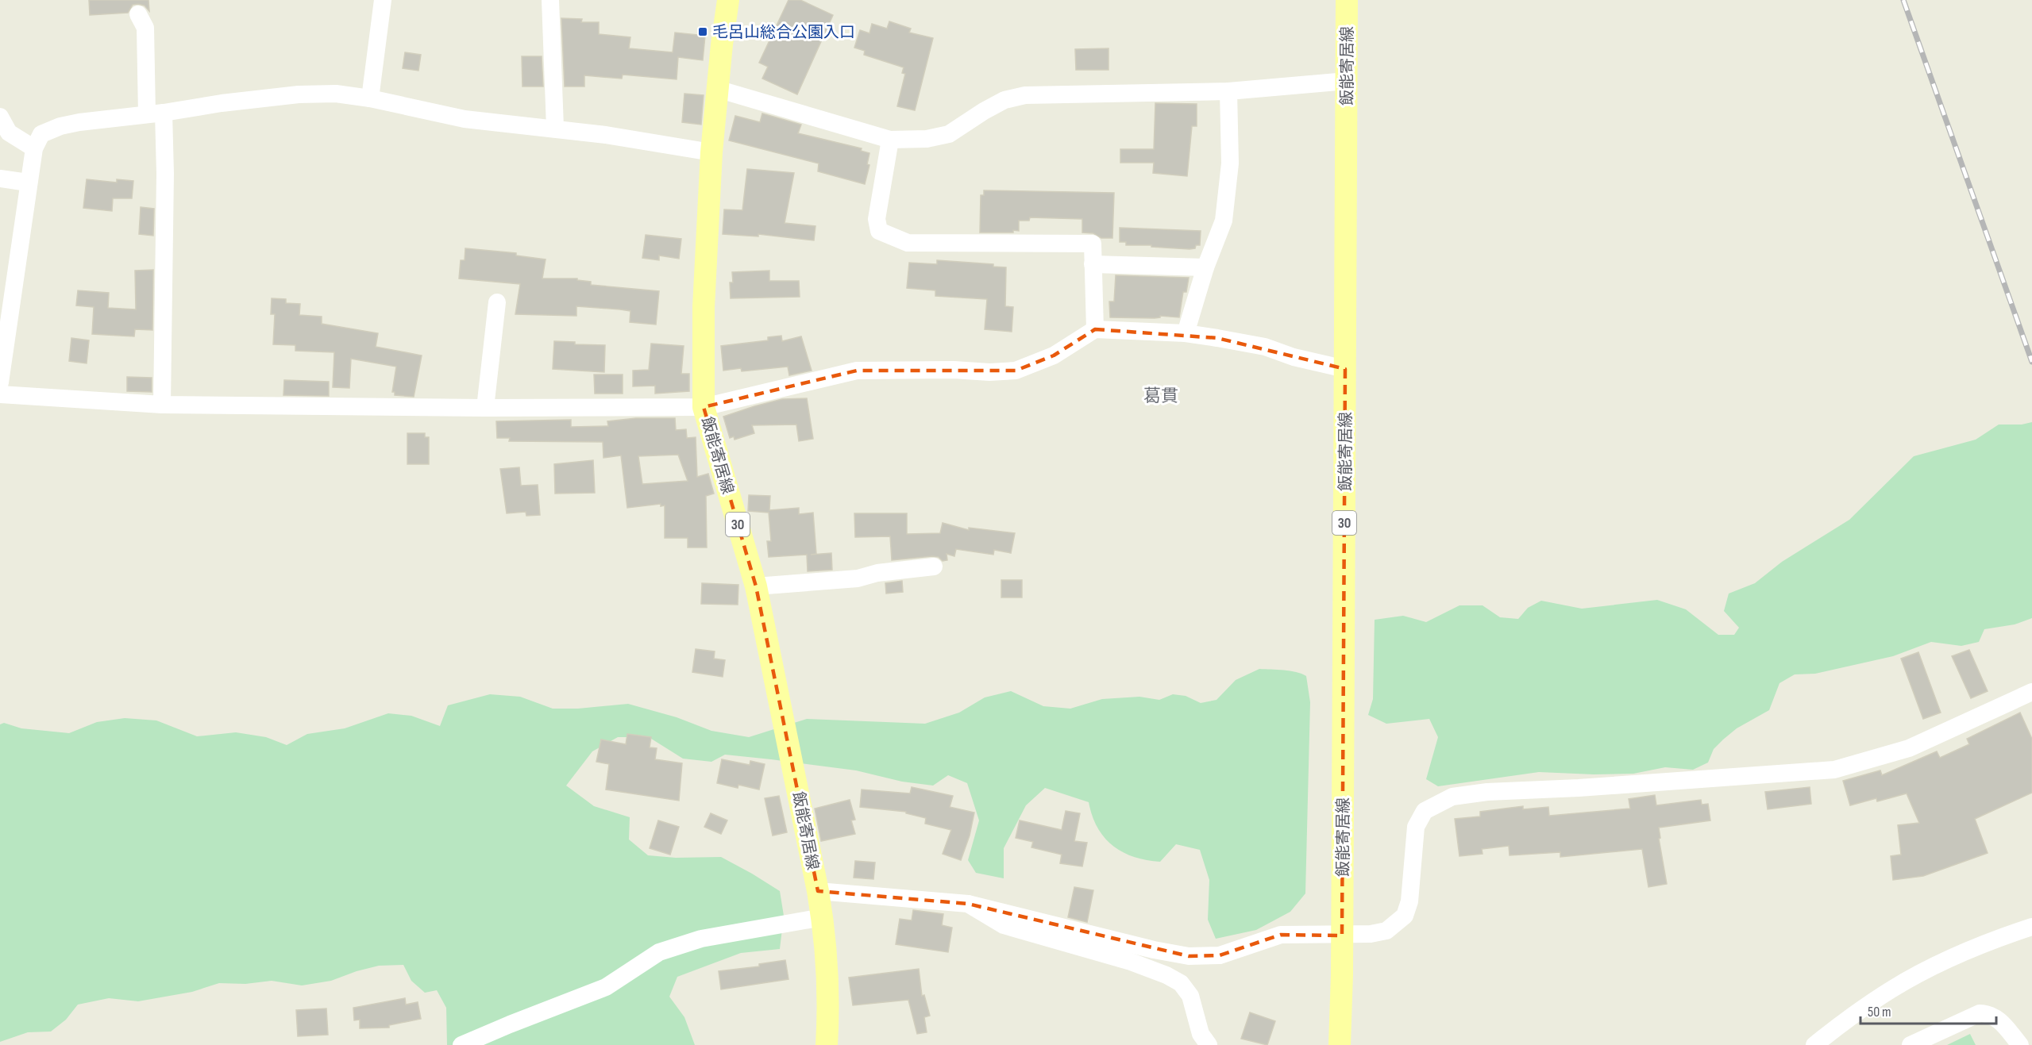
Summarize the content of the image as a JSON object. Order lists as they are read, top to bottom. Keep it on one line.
{"streets":{"main road":["飯能寄居線","30"]},"districts":["葛貫"],"places":{"transit":["毛呂山総合公園入口"]},"scale_bar":"50 m"}
